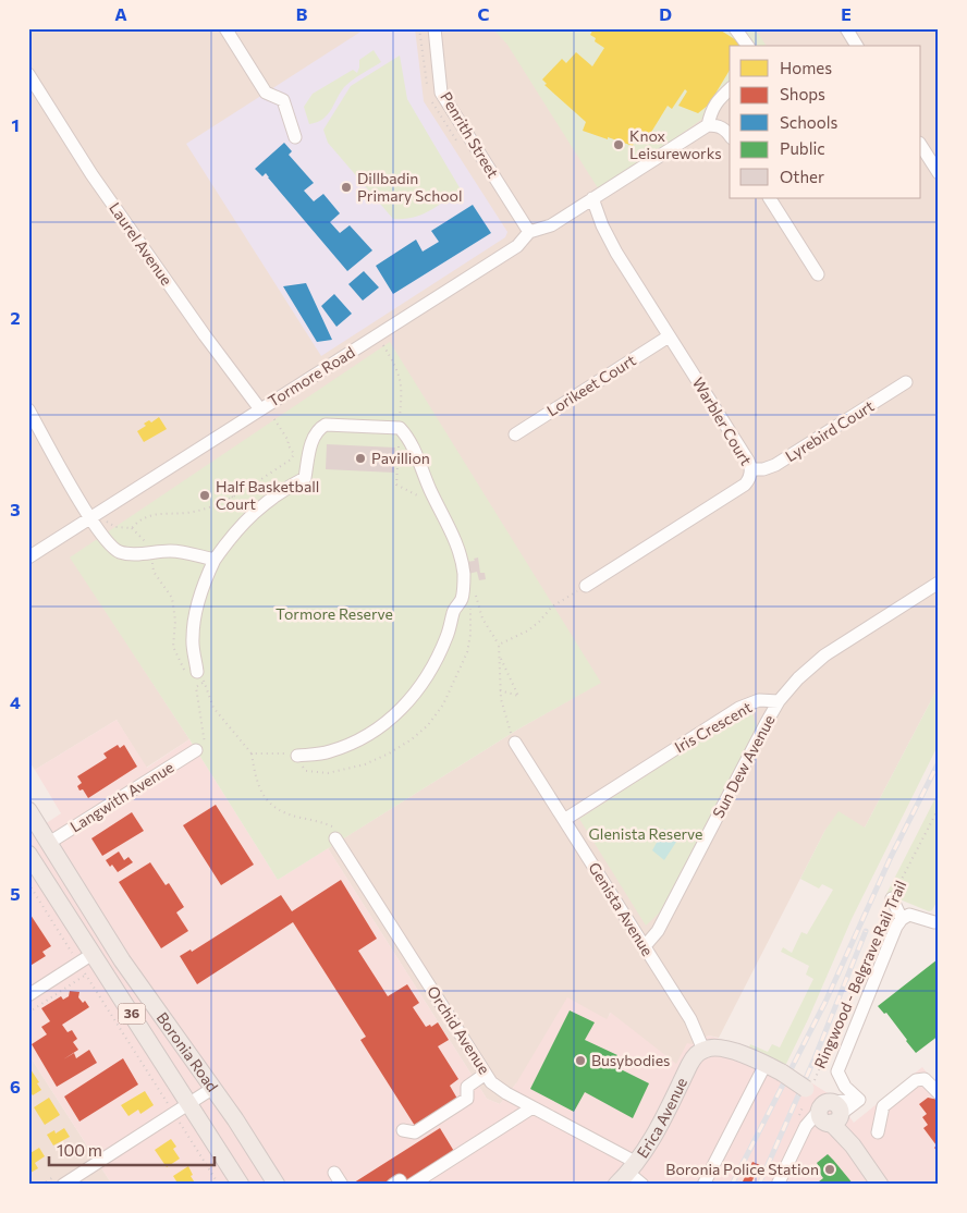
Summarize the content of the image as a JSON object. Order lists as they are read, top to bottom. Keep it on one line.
{"streets":{"main road":["36","Boronia Road","Erica Avenue"],"street":["Penrith Street","Laurel Avenue","Tormore Road","Lorikeet Court","Warbler Court","Lyrebird Court","Iris Crescent","Sun Dew Avenue","Langwith Avenue","Genista Avenue","Orchid Avenue"],"path":["Ringwood - Belgrave Rail Trail"]},"crossings":[["Penrith Street","Tormore Road"],["Laurel Avenue","Tormore Road"],["Tormore Road","Warbler Court"],["Lorikeet Court","Warbler Court"],["Warbler Court","Lyrebird Court"],["Iris Crescent","Sun Dew Avenue"],["Iris Crescent","Genista Avenue"],["Sun Dew Avenue","Genista Avenue"],["Langwith Avenue","Boronia Road"],["Genista Avenue","Erica Avenue"],["Orchid Avenue","Erica Avenue"]],"parks":["Tormore Reserve","Glenista Reserve"],"places":["Knox Leisureworks","Dillbadin Primary School","Pavillion","Half Basketball Court","Busybodies","Boronia Police Station"],"legend":["Homes","Shops","Schools","Public","Other"],"scale_bar":"100 m","grid":{"columns":["A","B","C","D","E"],"rows":["1","2","3","4","5","6"]}}
